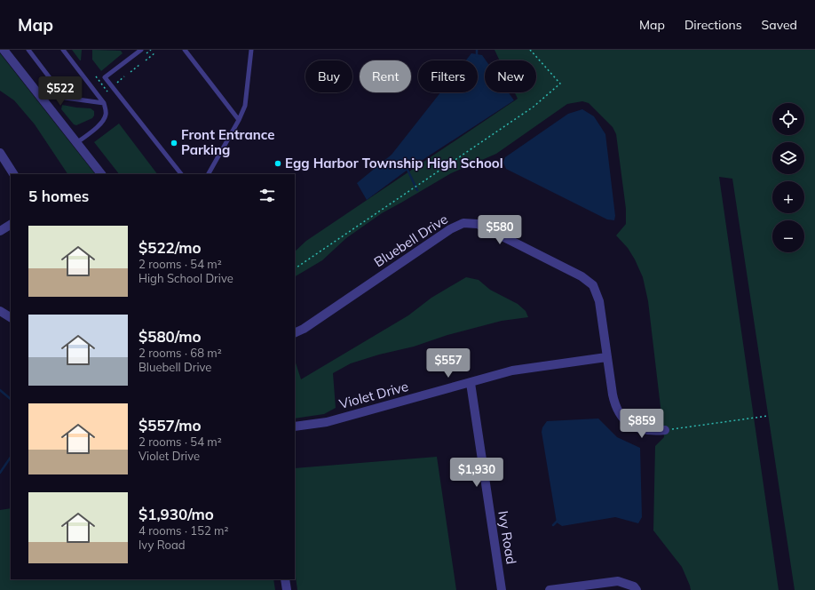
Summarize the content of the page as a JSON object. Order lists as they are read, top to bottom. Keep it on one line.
{"streets":{"street":["Bluebell Drive","Violet Drive","Ivy Road"]},"crossings":[["Bluebell Drive","Violet Drive"],["Violet Drive","Ivy Road"]],"places":["Front Entrance Parking","Egg Harbor Township High School"],"page":{"header":"Map","nav":["Map","Directions","Saved"],"chip":["Buy","Rent","Filters","New"],"price":["$522","$580","$557","$859","$1,930"],"map_buttons":["+","−"],"heading":"5 homes","list":[{"name":"$522/mo","note":"2 rooms · 54 m² · High School Drive"},{"name":"$580/mo","note":"2 rooms · 68 m² · Bluebell Drive"},{"name":"$557/mo","note":"2 rooms · 54 m² · Violet Drive"},{"name":"$1,930/mo","note":"4 rooms · 152 m² · Ivy Road"}]}}
